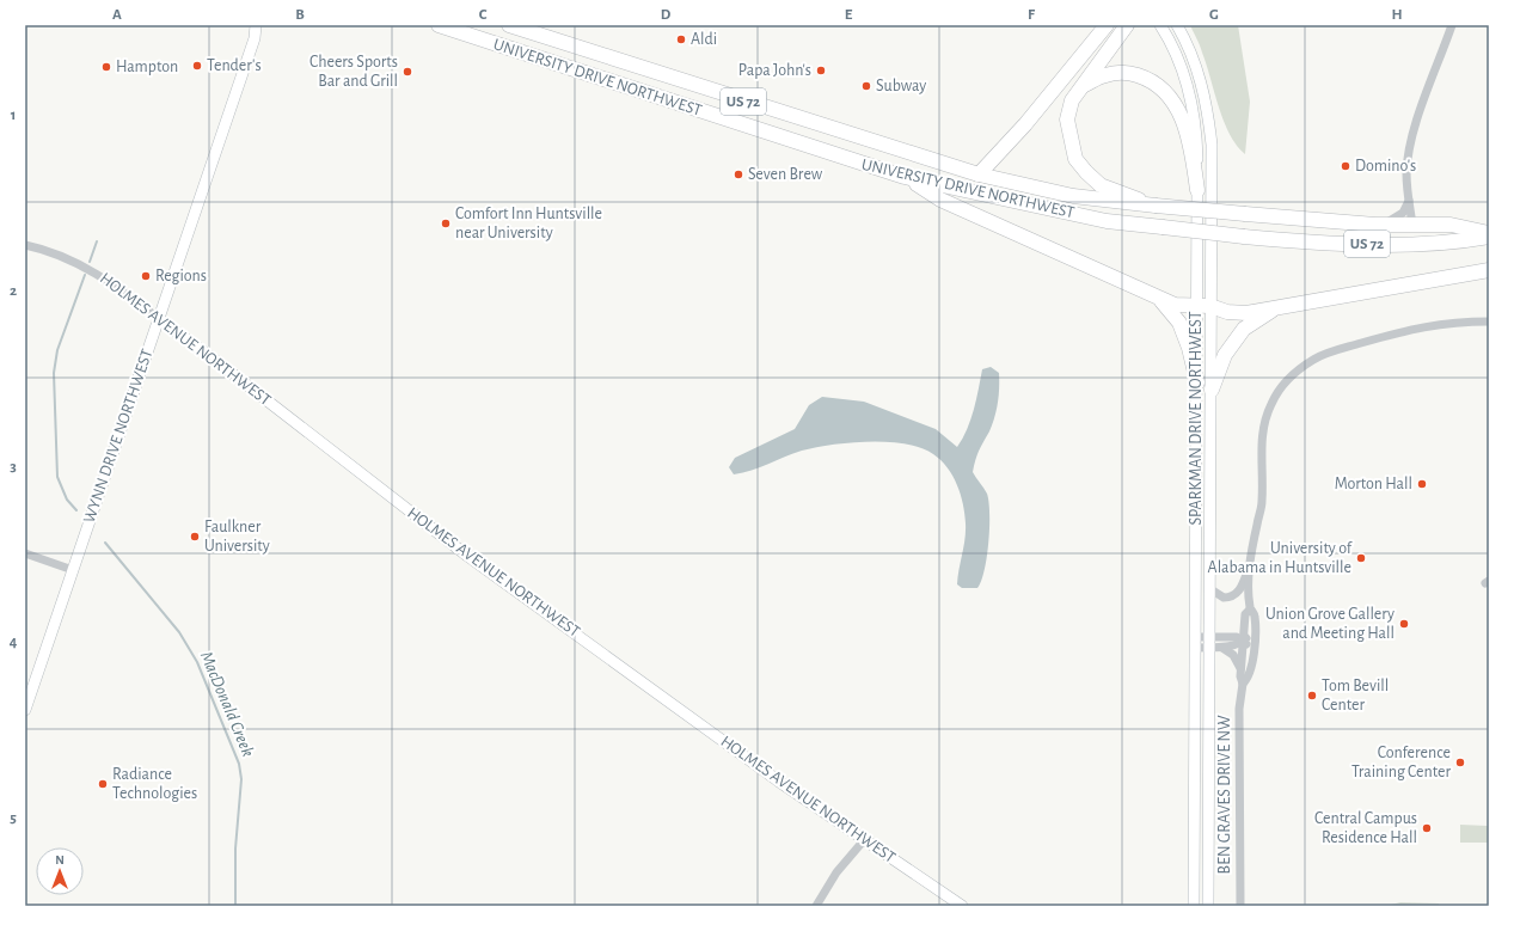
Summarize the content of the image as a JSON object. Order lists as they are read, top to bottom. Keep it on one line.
{"streets":{"highway":["UNIVERSITY DRIVE NORTHWEST","US 72"],"main road":["HOLMES AVENUE NORTHWEST","SPARKMAN DRIVE NORTHWEST","WYNN DRIVE NORTHWEST"],"street":["BEN GRAVES DRIVE NW"]},"crossings":[["UNIVERSITY DRIVE NORTHWEST","US 72"],["HOLMES AVENUE NORTHWEST","WYNN DRIVE NORTHWEST"]],"water":["MacDonald Creek"],"places":["Aldi","Tender's","Hampton","Papa John's","Cheers Sports Bar and Grill","Subway","Domino's","Seven Brew","Comfort Inn Huntsville near University","Regions","Morton Hall","Faulkner University","University of Alabama in Huntsville","Union Grove Gallery and Meeting Hall","Tom Bevill Center","Conference Training Center","Radiance Technologies","Central Campus Residence Hall"],"north":"top","grid":{"columns":["A","B","C","D","E","F","G","H"],"rows":["1","2","3","4","5"]}}
